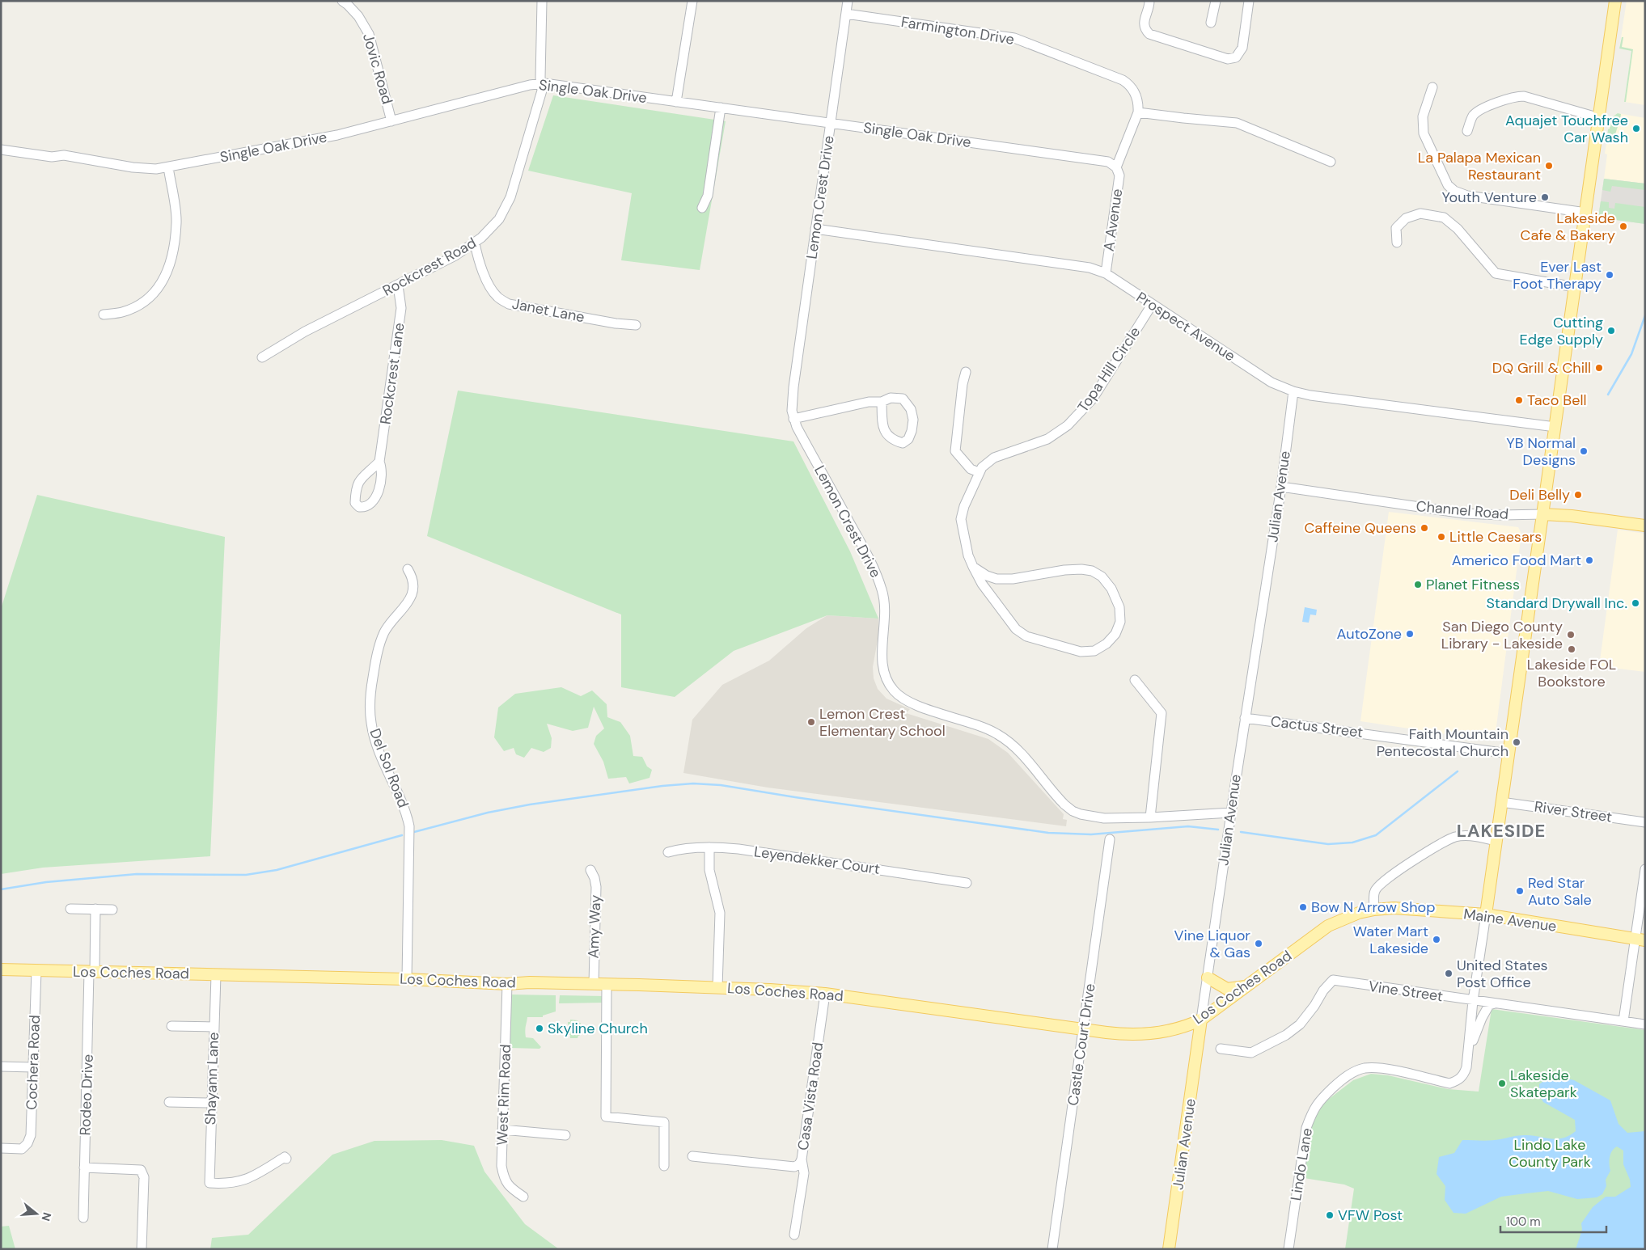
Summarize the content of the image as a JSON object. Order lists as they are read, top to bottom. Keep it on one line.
{"streets":{"main road":["Julian Avenue","Channel Road","Maine Avenue","Los Coches Road"],"street":["Farmington Drive","Jovic Road","Single Oak Drive","Lemon Crest Drive","A Avenue","Rockcrest Road","Janet Lane","Prospect Avenue","Topa Hill Circle","Rockcrest Lane","Cactus Street","Del Sol Road","River Street","Leyendekker Court","Amy Way","Vine Street","Castle Court Drive","Cochera Road","Shayann Lane","Rodeo Drive","West Rim Road","Casa Vista Road","Lindo Lane"]},"crossings":[["Farmington Drive","Lemon Crest Drive"],["Jovic Road","Single Oak Drive"],["Single Oak Drive","Lemon Crest Drive"],["Single Oak Drive","A Avenue"],["Single Oak Drive","Rockcrest Road"],["Lemon Crest Drive","Prospect Avenue"],["Lemon Crest Drive","Julian Avenue"],["A Avenue","Prospect Avenue"],["Rockcrest Road","Janet Lane"],["Rockcrest Road","Rockcrest Lane"],["Prospect Avenue","Topa Hill Circle"],["Prospect Avenue","Julian Avenue"],["Julian Avenue","Channel Road"],["Julian Avenue","Cactus Street"],["Julian Avenue","Los Coches Road"],["Del Sol Road","Los Coches Road"],["Maine Avenue","Los Coches Road"],["Amy Way","Los Coches Road"],["Los Coches Road","Castle Court Drive"],["Los Coches Road","Cochera Road"],["Los Coches Road","Shayann Lane"],["Los Coches Road","Rodeo Drive"],["Los Coches Road","West Rim Road"],["Los Coches Road","Casa Vista Road"]],"districts":["LAKESIDE"],"parks":["Lindo Lake County Park"],"places":["Aquajet Touchfree Car Wash","La Palapa Mexican Restaurant","Youth Venture","Lakeside Cafe & Bakery","Ever Last Foot Therapy","Cutting Edge Supply","DQ Grill & Chill","Taco Bell","YB Normal Designs","Deli Belly","Caffeine Queens","Little Caesars","Americo Food Mart","Planet Fitness","Standard Drywall Inc.","AutoZone","San Diego County Library - Lakeside","Lakeside FOL Bookstore","Lemon Crest Elementary School","Faith Mountain Pentecostal Church","Red Star Auto Sale","Bow N Arrow Shop","Water Mart Lakeside","Vine Liquor & Gas","United States Post Office","Skyline Church","Lakeside Skatepark","VFW Post"],"scale_bar":"100 m","north":"right"}
